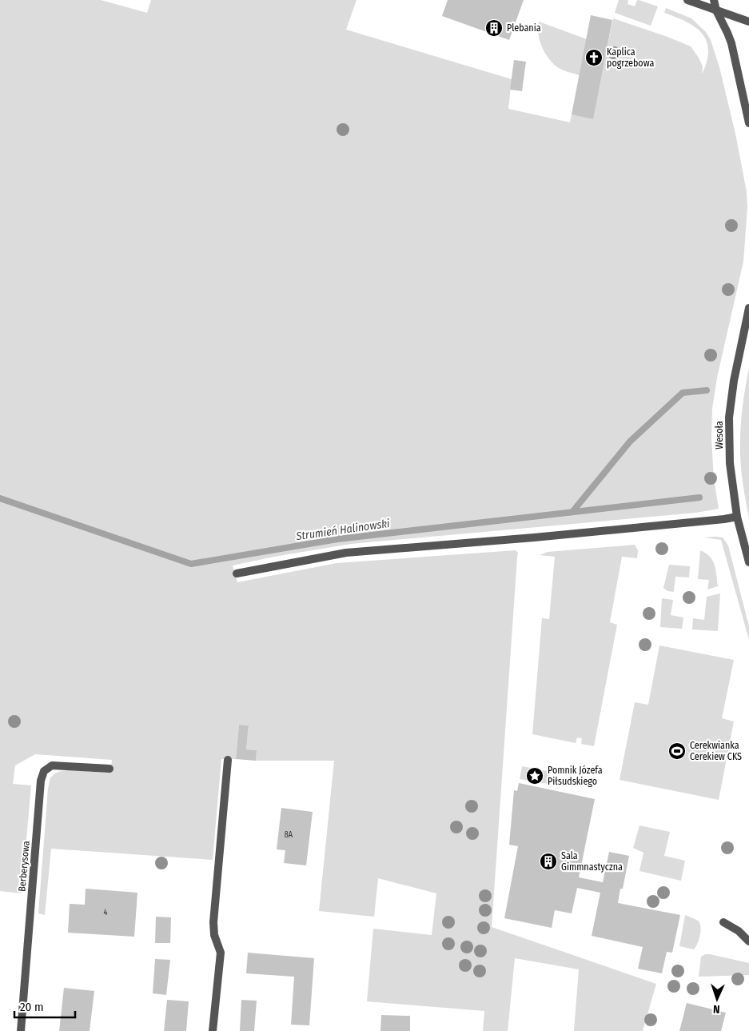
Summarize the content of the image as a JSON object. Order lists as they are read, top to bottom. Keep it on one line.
{"streets":{"street":["Wesoła","Berberysowa"]},"water":["Strumień Halinowski"],"places":{"building":["Plebania","Sala Gimmnastyczna"],"church":["Kaplica pogrzebowa"],"sports":["Cerekwianka Cerekiew CKS"],"place":["Pomnik Józefa Piłsudskiego"]},"house_numbers":["8A","4"],"scale_bar":"20 m","north":"bottom"}
